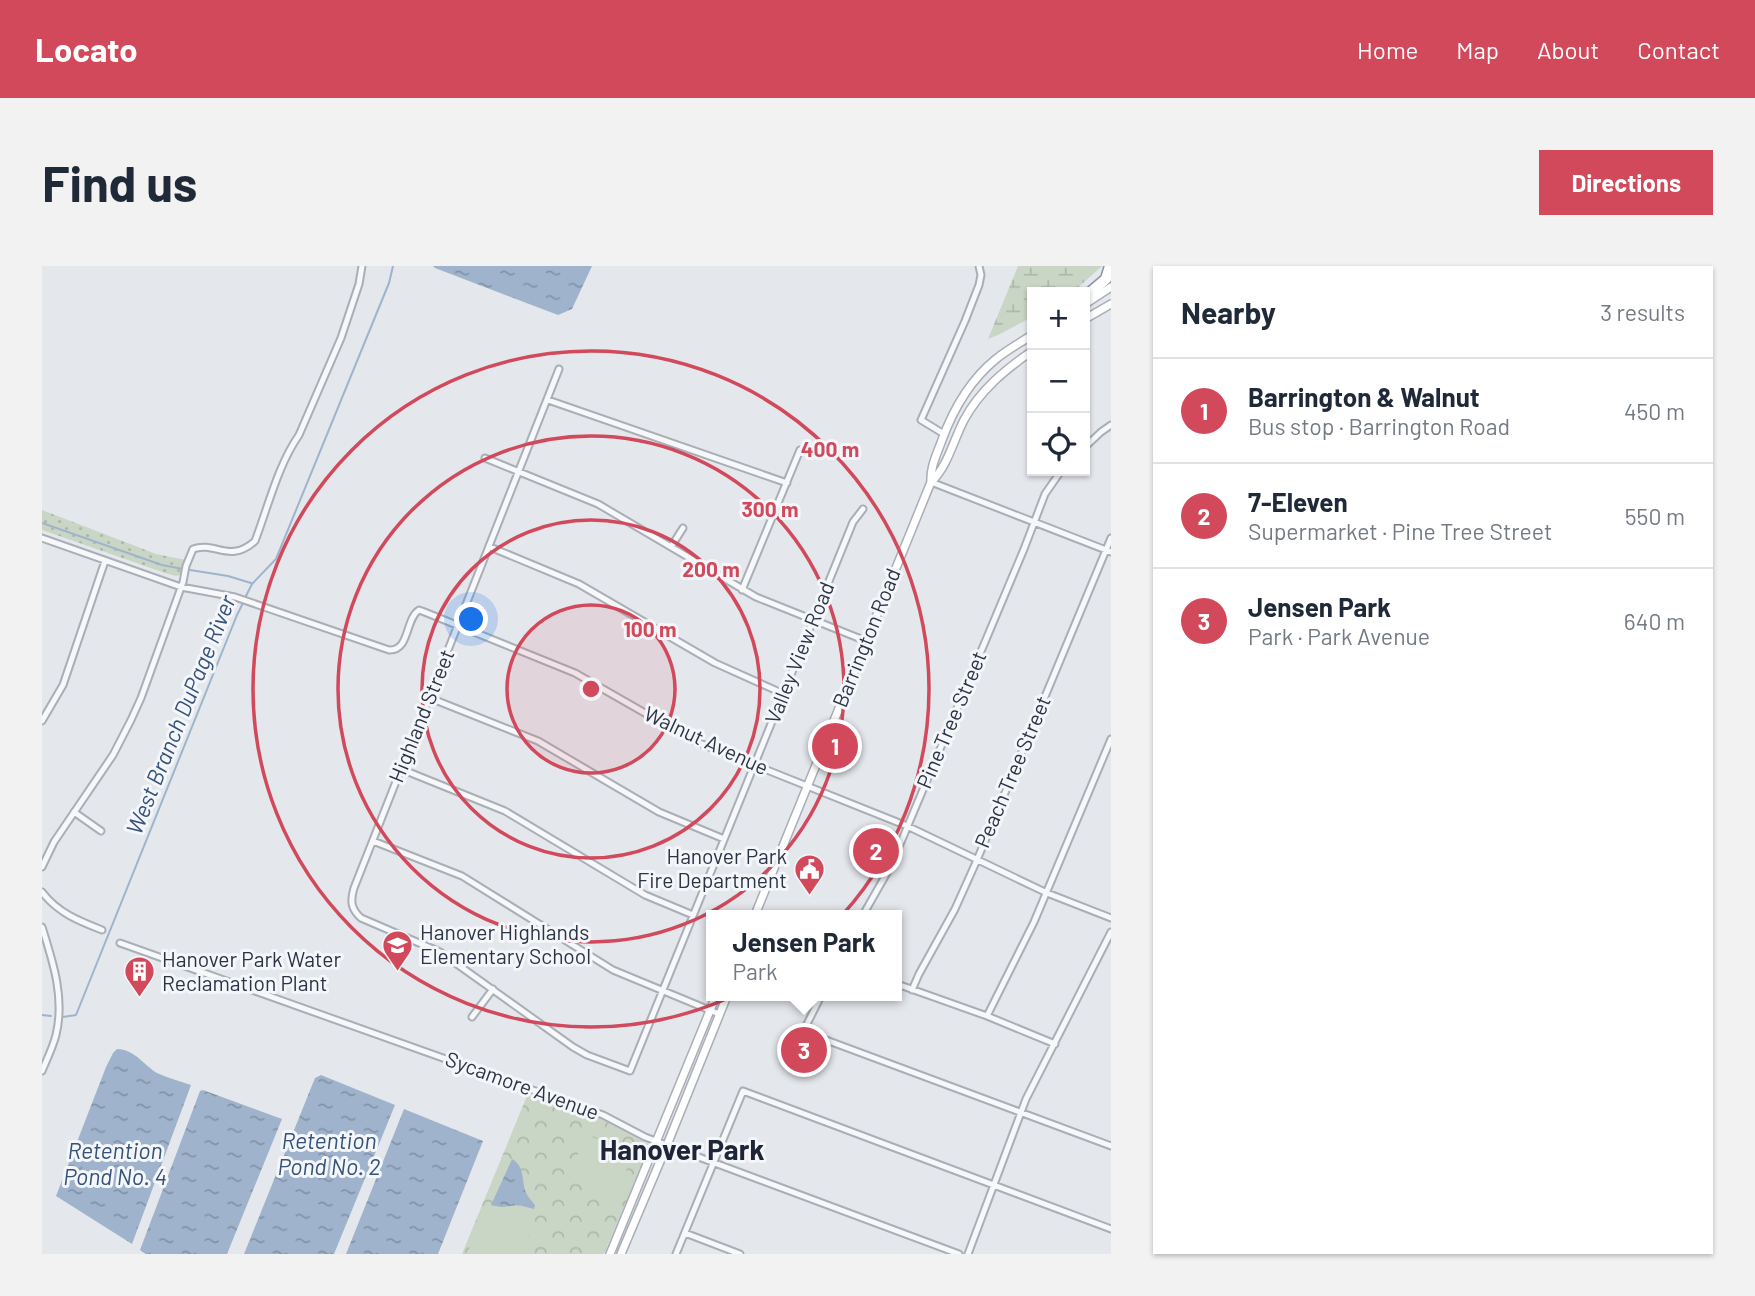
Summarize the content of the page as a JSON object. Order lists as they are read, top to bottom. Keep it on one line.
{"streets":{"main road":["Barrington Road"],"street":["Valley View Road","Highland Street","Pine Tree Street","Walnut Avenue","Peach Tree Street","Sycamore Avenue"]},"crossings":[["Barrington Road","Walnut Avenue"],["Valley View Road","Highland Street"],["Valley View Road","Walnut Avenue"],["Highland Street","Walnut Avenue"],["Pine Tree Street","Walnut Avenue"],["Walnut Avenue","Peach Tree Street"]],"districts":["Hanover Park"],"water":["West Branch DuPage River","Retention Pond No. 2","Retention Pond No. 4"],"places":{"public building":["Hanover Park Fire Department"],"school or university":["Hanover Highlands Elementary School"],"building":["Hanover Park Water Reclamation Plant"]},"page":{"header":"Locato","nav":["Home","Map","About","Contact"],"buttons":"Directions","title":"Find us","heading":["Nearby","3 results"],"map_buttons":["+","−"],"list":[{"mark":"1","name":"Barrington & Walnut","note":"Bus stop · Barrington Road","value":"450 m"},{"mark":"2","name":"7-Eleven","note":"Supermarket · Pine Tree Street","value":"550 m"},{"mark":"3","name":"Jensen Park","note":"Park · Park Avenue","value":"640 m"}],"pins":["1","2","3"],"popup":["Jensen Park","Park"]},"rings":["400 m","300 m","200 m","100 m"]}
